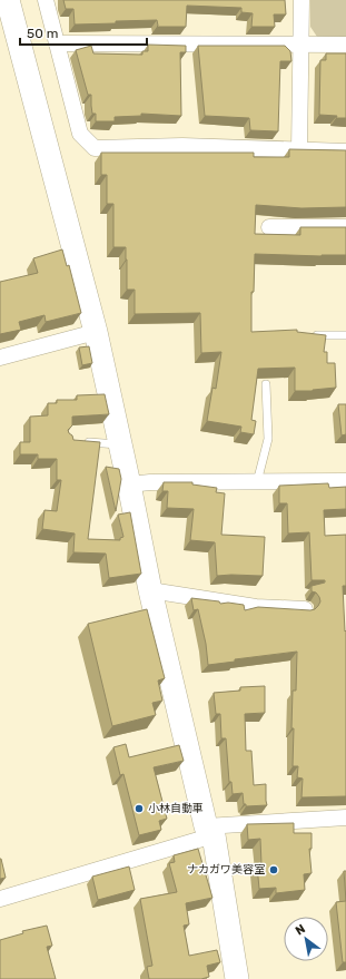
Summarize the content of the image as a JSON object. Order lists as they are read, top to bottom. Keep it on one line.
{"places":["小林自動車","ナカガワ美容室"],"scale_bar":"50 m","north":"top left"}
